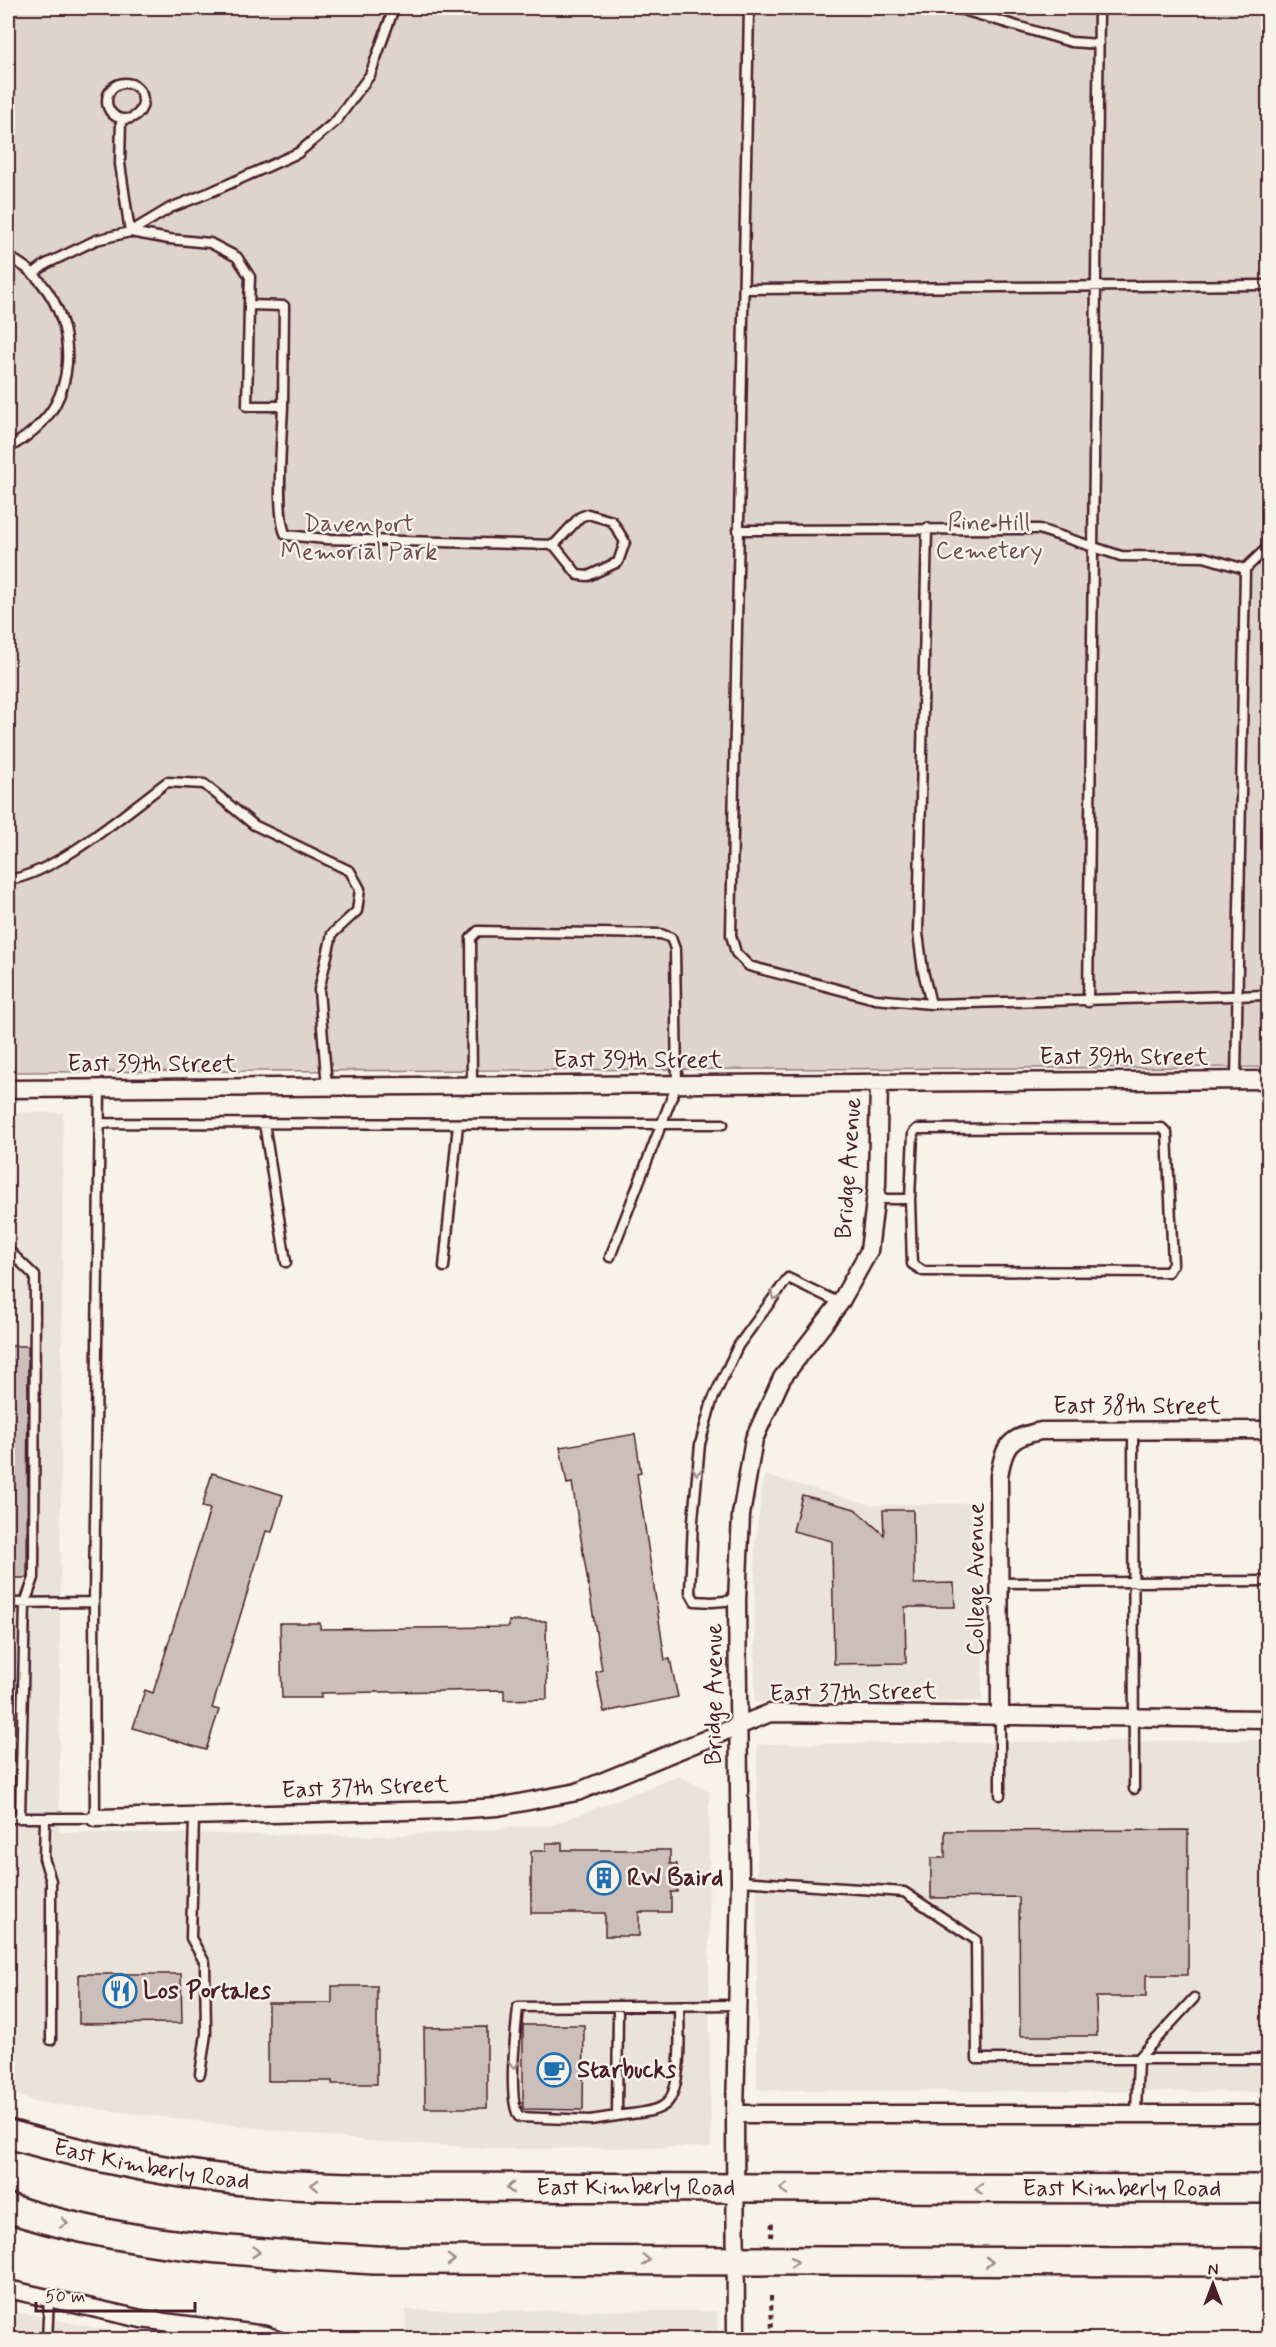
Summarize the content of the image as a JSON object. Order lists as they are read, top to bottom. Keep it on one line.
{"streets":{"main road":["East Kimberly Road"],"street":["East 39th Street","Bridge Avenue","East 38th Street","College Avenue","East 37th Street"]},"crossings":[["East 39th Street","Bridge Avenue"],["Bridge Avenue","East 37th Street"],["Bridge Avenue","East Kimberly Road"],["East 38th Street","College Avenue"],["College Avenue","East 37th Street"]],"parks":["Pine Hill Cemetery","Davenport Memorial Park"],"places":{"building":["RW Baird"],"restaurant":["Los Portales"],"cafe":["Starbucks"]},"scale_bar":"50 m","north":"top"}
